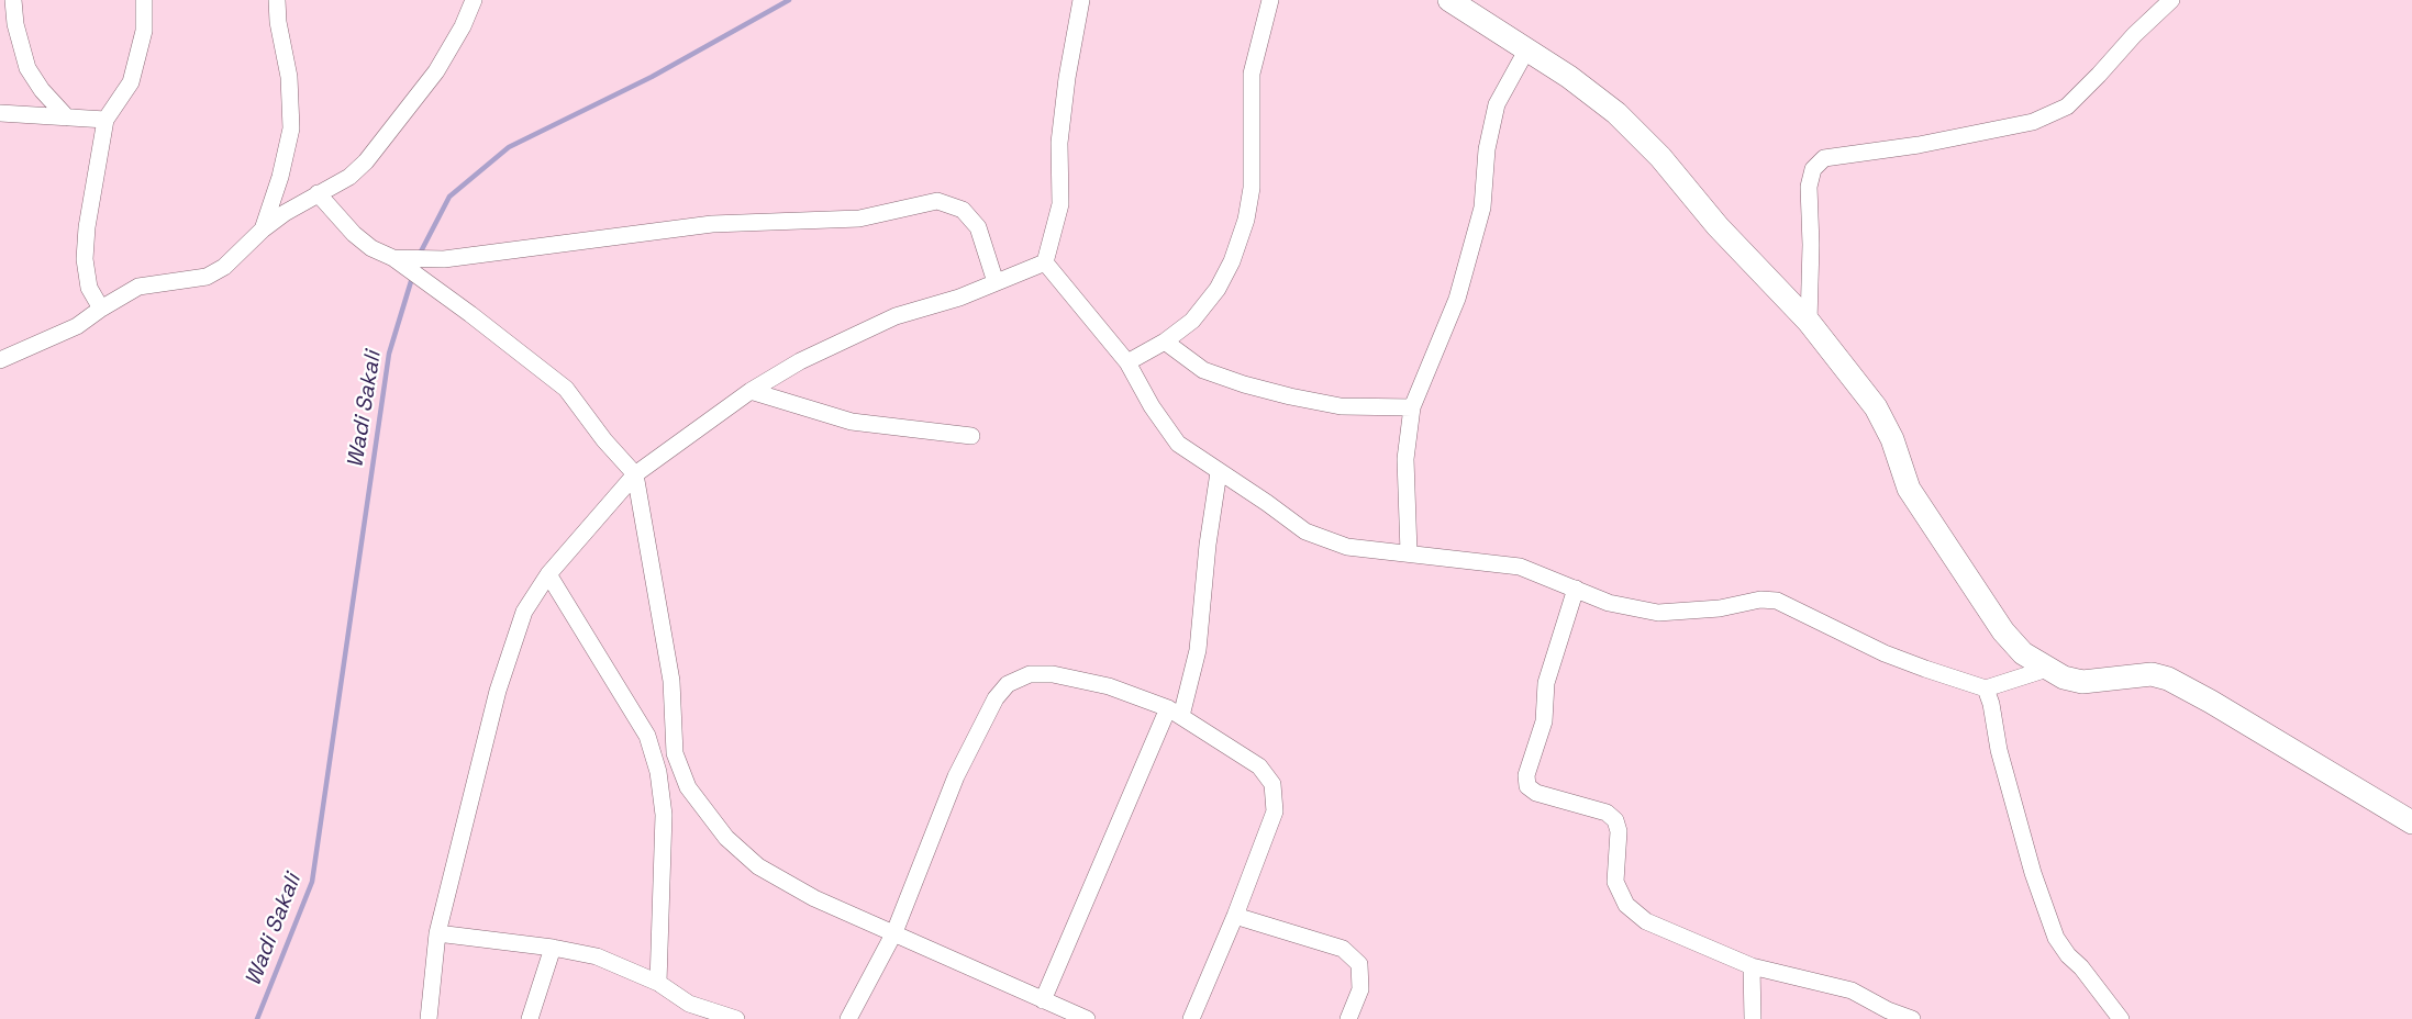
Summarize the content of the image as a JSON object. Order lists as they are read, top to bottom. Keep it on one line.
{"water":["Wadi Sakali"]}
